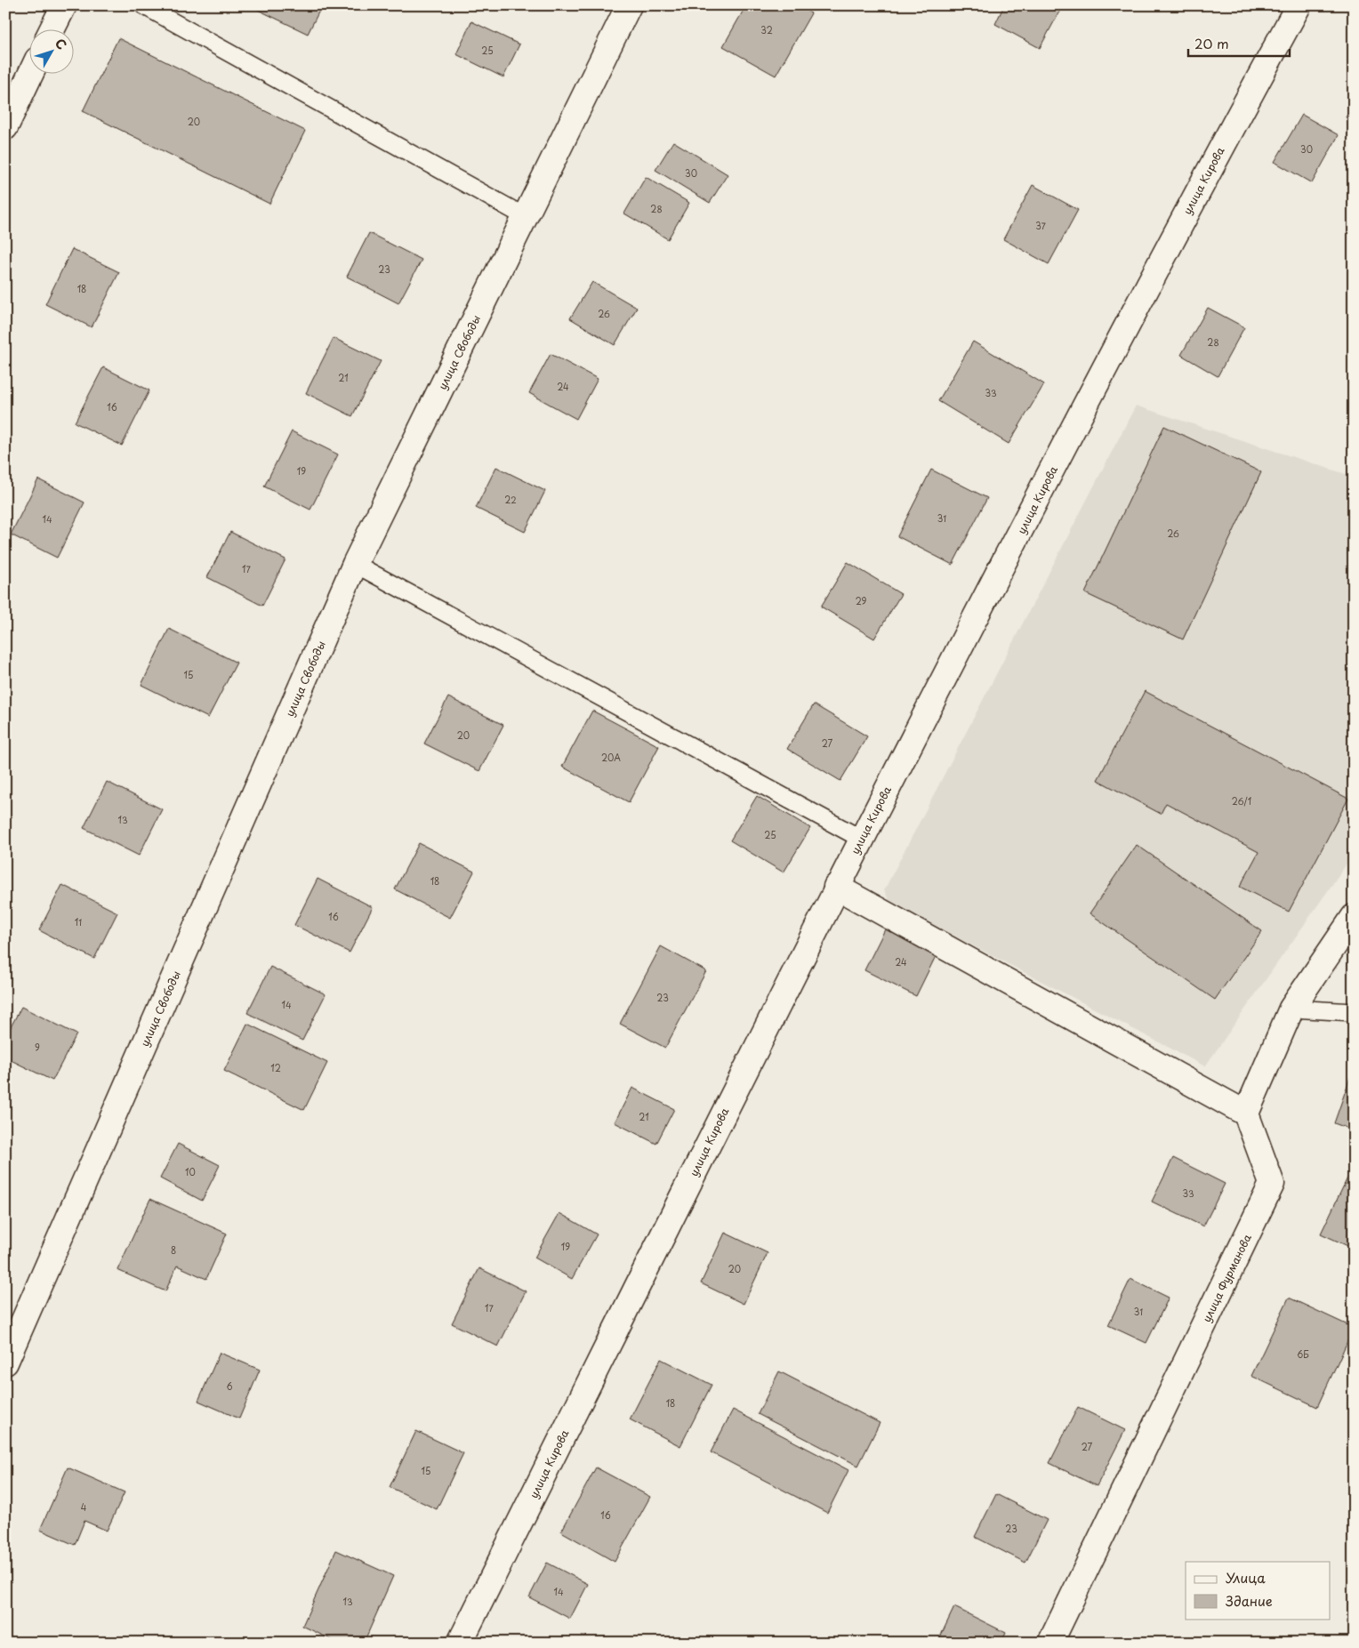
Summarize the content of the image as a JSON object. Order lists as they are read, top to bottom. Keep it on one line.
{"streets":{"street":["улица Кирова","улица Свободы","улица Фурманова"]},"house_numbers":["32","25","20","30","30","28","37","23","18","26","28","21","24","33","16","19","22","31","14","26","17","29","15","20","27","20А","26/1","13","25","18","16","11","24","23","14","9","12","21","10","33","19","8","20","17","31","6Б","6","18","27","15","4","16","23","14","13"],"legend":["Улица","Здание"],"scale_bar":"20 m","north":"top right"}
